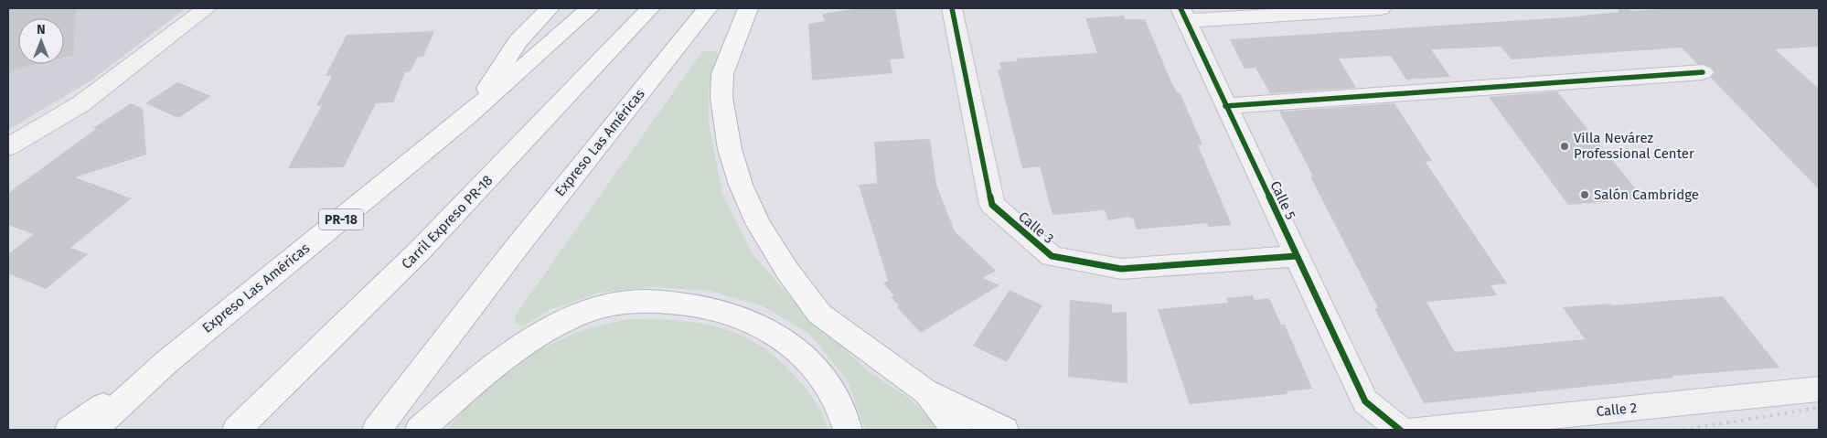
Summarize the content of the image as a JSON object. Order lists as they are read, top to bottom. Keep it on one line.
{"streets":{"highway":["Expreso Las Américas","PR-18","Carril Expreso PR-18"],"street":["Calle 5","Calle 3","Calle 2"]},"crossings":[["Calle 5","Calle 3"]],"places":["Villa Nevárez Professional Center","Salón Cambridge"],"north":"top"}
